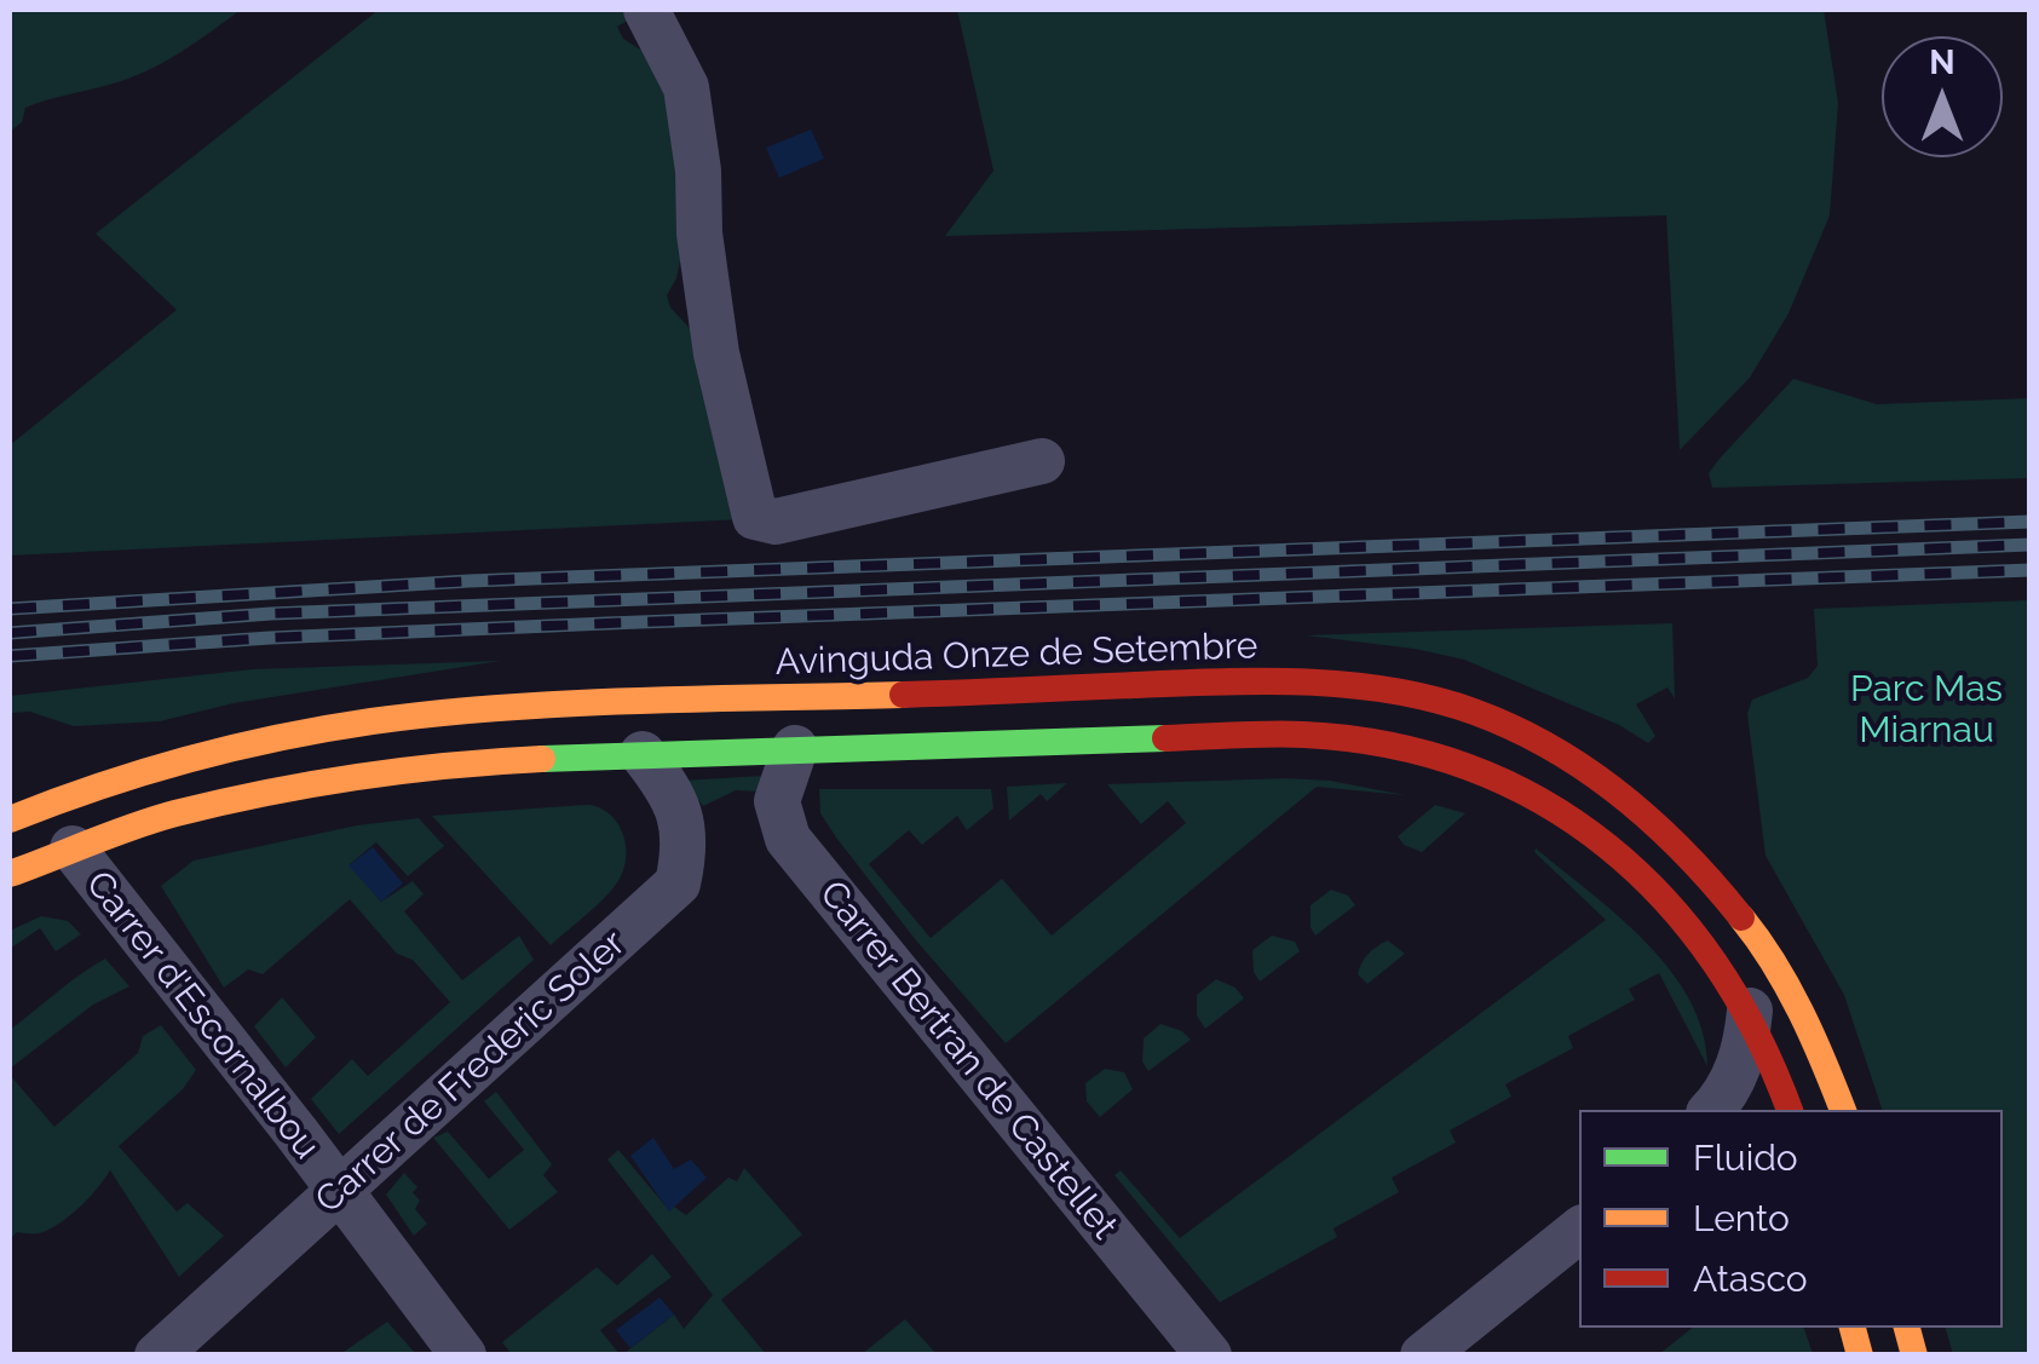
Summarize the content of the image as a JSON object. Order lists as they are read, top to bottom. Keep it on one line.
{"streets":{"main road":["Avinguda Onze de Setembre"],"street":["Carrer d'Escornalbou","Carrer Bertran de Castellet","Carrer de Frederic Soler"]},"crossings":[["Carrer d'Escornalbou","Carrer de Frederic Soler"]],"parks":["Parc Mas Miarnau"],"legend":["Fluido","Lento","Atasco"],"north":"top"}
